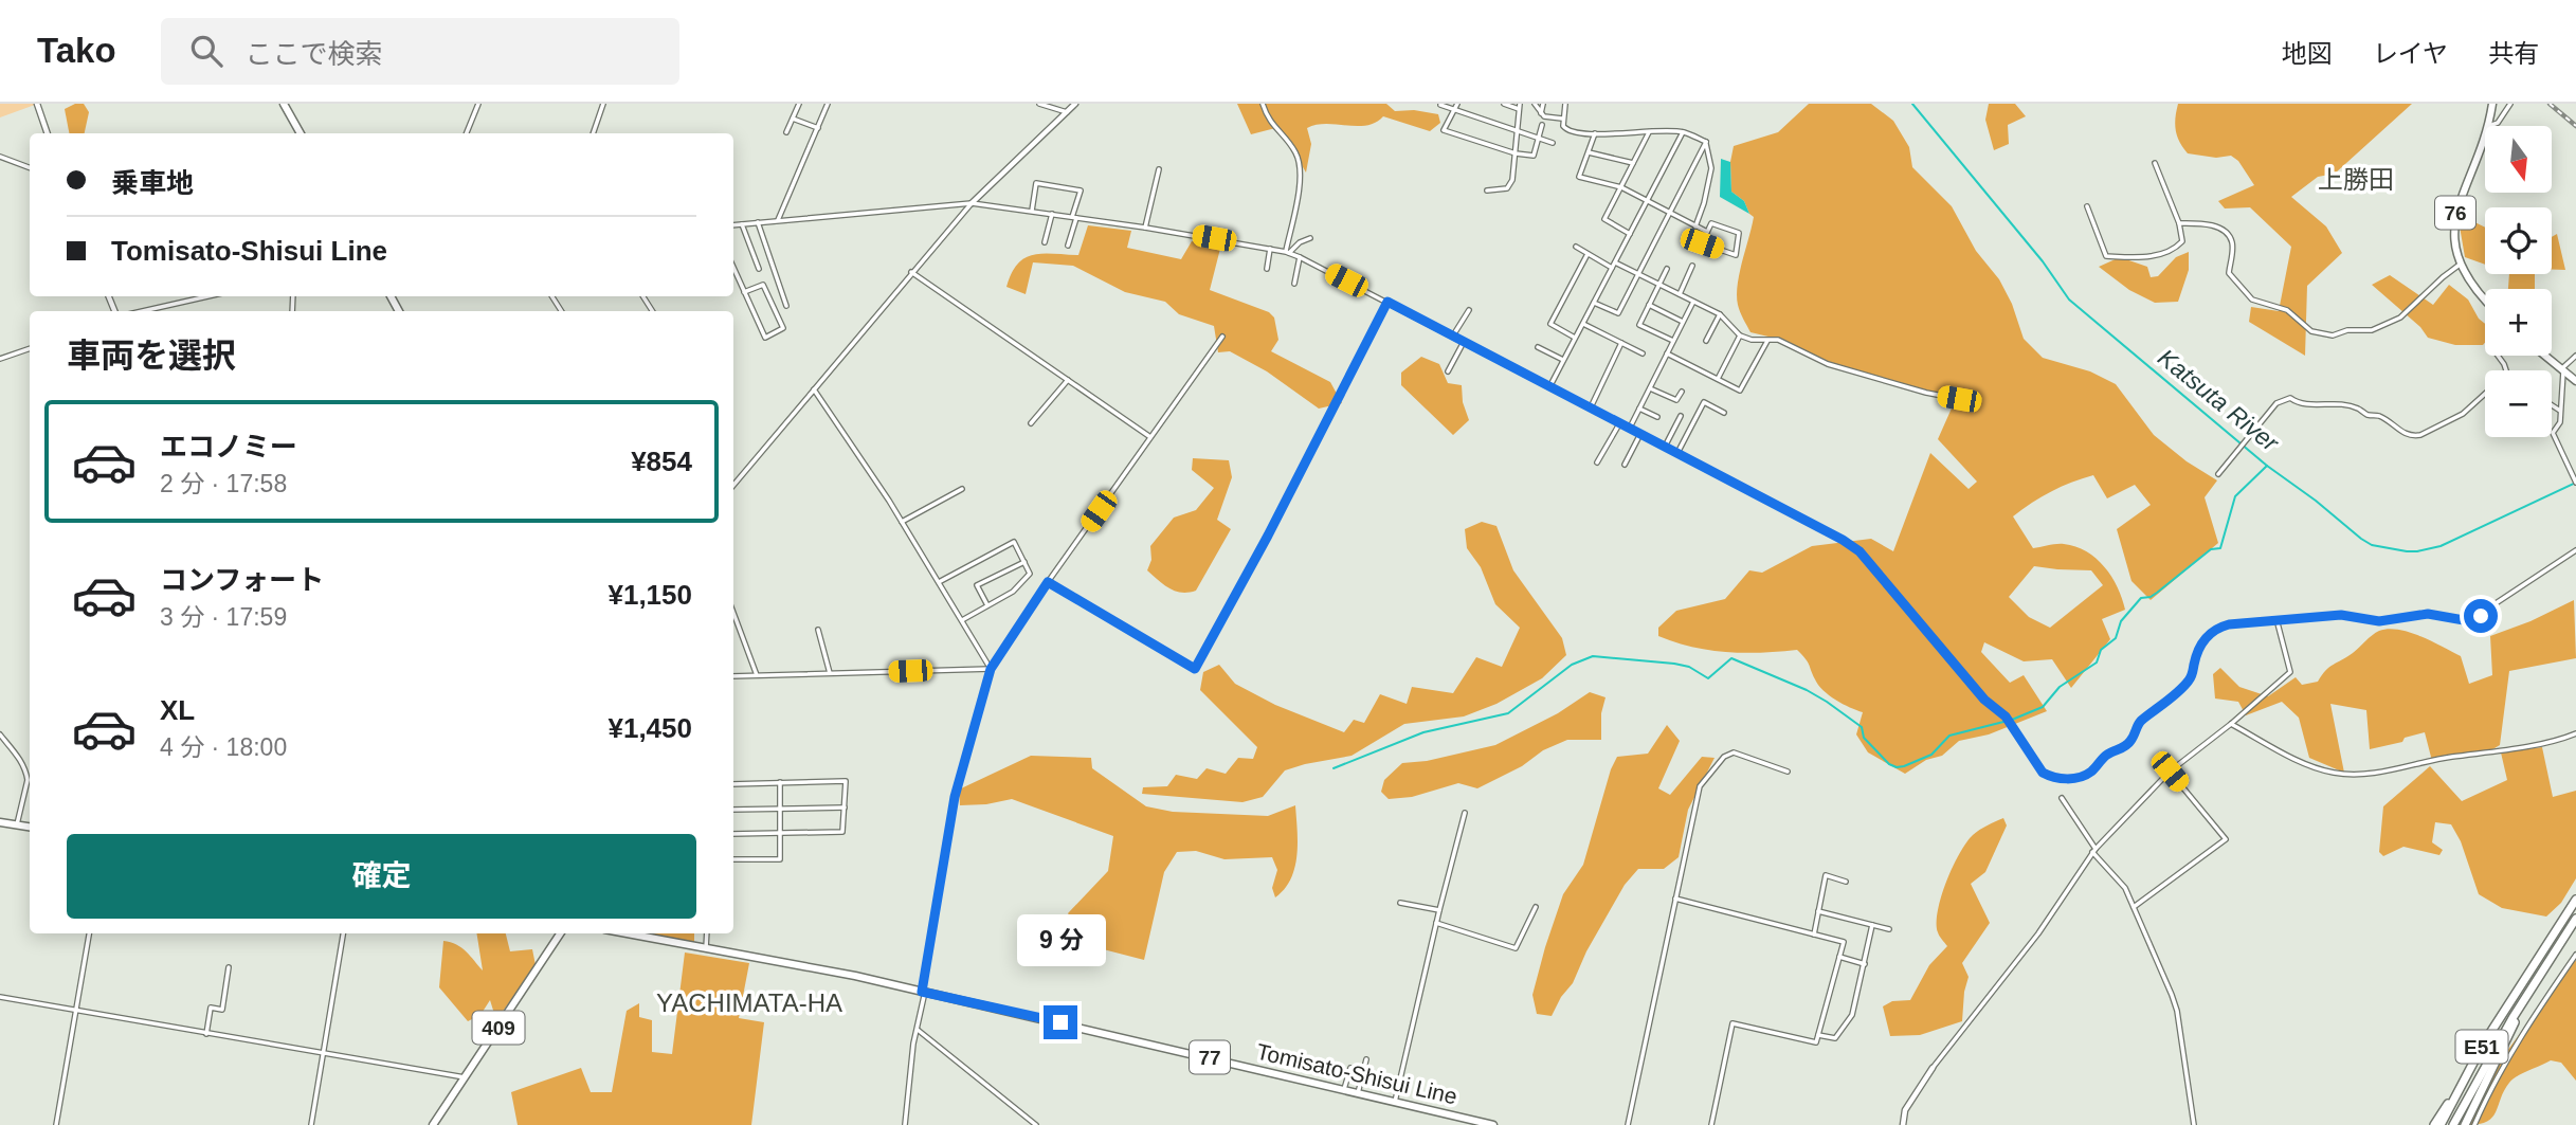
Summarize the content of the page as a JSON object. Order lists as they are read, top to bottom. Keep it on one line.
{"streets":{"highway":["E51"],"main road":["76","409","77","Tomisato-Shisui Line"]},"districts":["上勝田","YACHIMATA-HA"],"water":["Katsuta River"],"north":"bottom","page":{"header":"Tako","search":"ここで検索","nav":["地図","レイヤ","共有"],"map_buttons":["+","−"],"banner":["乗車地","Tomisato-Shisui Line"],"heading":"車両を選択","list":[{"name":"エコノミー","note":"2 分 · 17:58","value":"¥854"},{"name":"コンフォート","note":"3 分 · 17:59","value":"¥1,150"},{"name":"XL","note":"4 分 · 18:00","value":"¥1,450"}],"buttons":"確定","bubble":"9 分"}}
